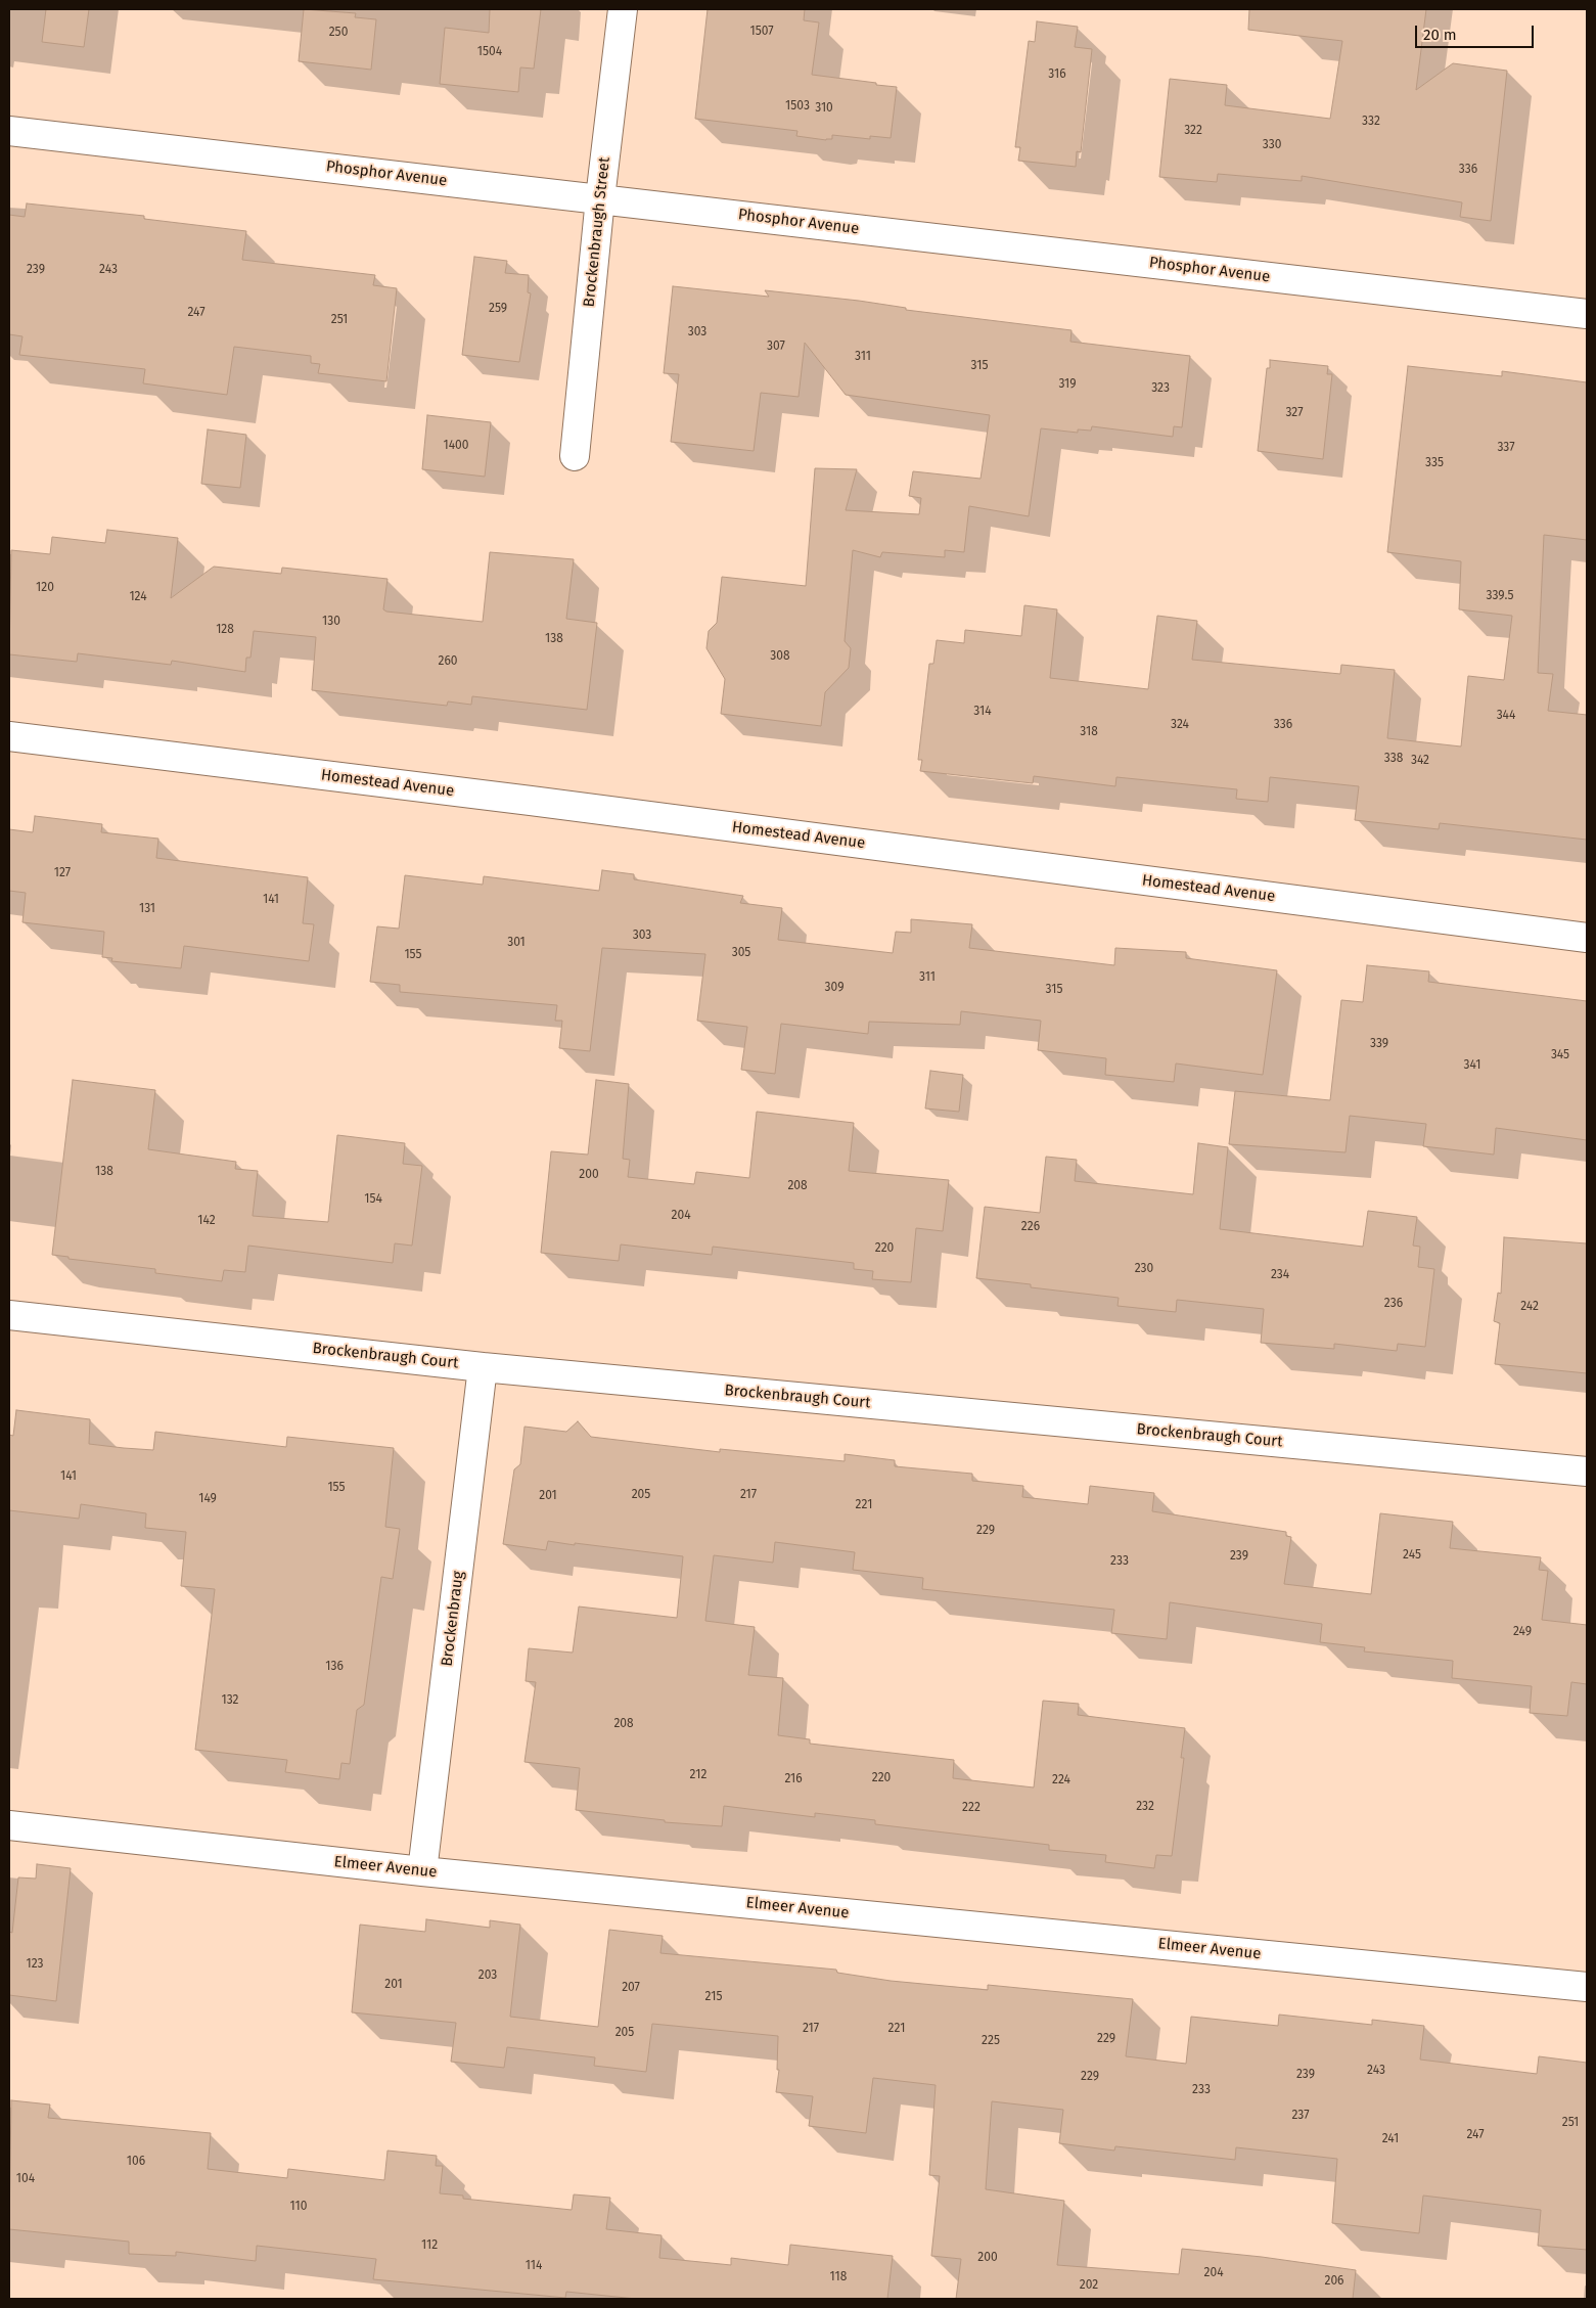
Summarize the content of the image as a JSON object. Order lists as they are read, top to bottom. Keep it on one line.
{"streets":{"street":["Phosphor Avenue","Brockenbraugh Street","Homestead Avenue","Brockenbraugh Court","Brockenbraug","Elmeer Avenue"]},"crossings":[["Phosphor Avenue","Brockenbraugh Street"],["Brockenbraugh Court","Brockenbraug"],["Brockenbraug","Elmeer Avenue"]],"house_numbers":["1507","250","1504","316","1503","310","332","322","330","336","239","243","259","247","251","303","307","311","315","319","323","327","1400","337","335","120","339.5","124","130","128","138","308","260","314","344","324","336","318","338","342","127","141","131","303","301","305","155","311","309","315","339","345","341","138","200","208","154","204","142","226","220","230","234","236","242","141","155","205","217","201","149","221","229","245","239","233","249","136","132","208","212","220","216","224","232","222","123","203","201","207","215","217","221","205","229","225","243","239","229","233","237","251","247","241","106","104","110","112","200","114","204","118","206","202"],"scale_bar":"20 m"}
